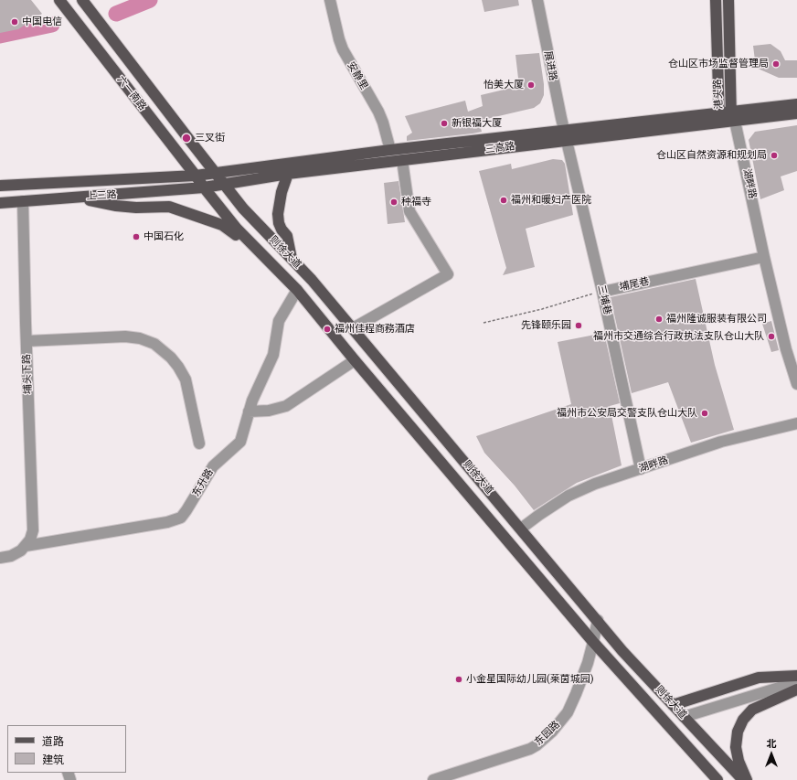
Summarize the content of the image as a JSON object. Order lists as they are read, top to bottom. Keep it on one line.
{"streets":{"main road":["六一南路","港头路","三高路","上三路","则徐大道"],"street":["展进路","安静里","湖畔路","埔尾巷","三埔巷","埔头下路","东升路","东园路"]},"crossings":[["展进路","三高路"],["展进路","三埔巷"],["安静里","三高路"],["六一南路","三高路"],["六一南路","上三路"],["六一南路","则徐大道"],["港头路","三高路"],["港头路","湖畔路"],["三高路","湖畔路"],["三高路","上三路"],["三高路","则徐大道"],["三高路","三埔巷"],["湖畔路","则徐大道"],["湖畔路","埔尾巷"],["湖畔路","三埔巷"],["上三路","则徐大道"],["上三路","埔头下路"],["则徐大道","东升路"],["则徐大道","东园路"],["埔尾巷","三埔巷"],["埔头下路","东升路"]],"places":["中国电信","仓山区市场监督管理局","怡美大厦","新银福大厦","三叉街","仓山区自然资源和规划局","福州和暖妇产医院","种福寺","中国石化","福州隆诚服装有限公司","先锋颐乐园","福州佳程商務酒店","福州市交通综合行政执法支队仓山大队","福州市公安局交警支队仓山大队","小金星国际幼儿园(莱茵城园)"],"legend":["道路","建筑"],"north":"top"}
